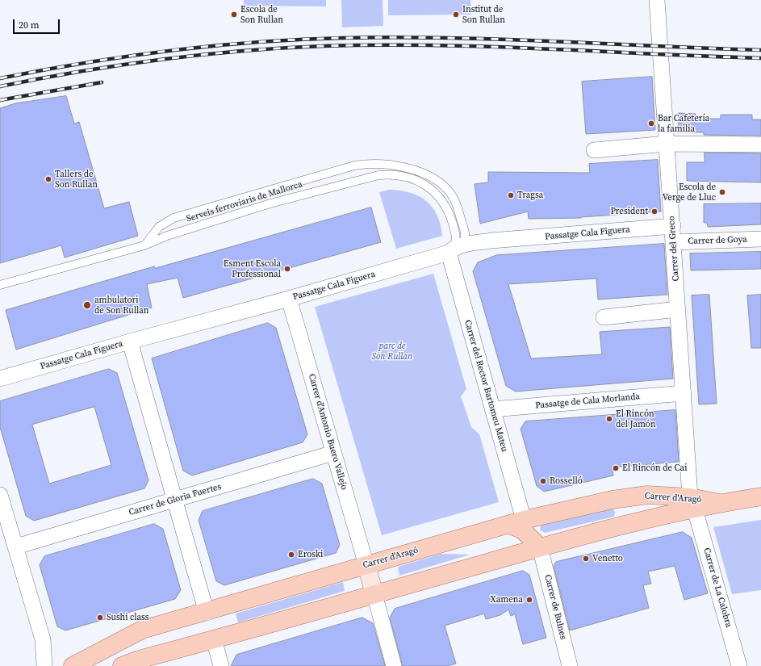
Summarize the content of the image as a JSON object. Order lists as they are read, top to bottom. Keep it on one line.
{"streets":{"main road":["Carrer d'Aragó"],"street":["Passatge Cala Figuera","Carrer de Goya","Carrer del Greco","Carrer del Rector Bartomeu Mateu","Passatge de Cala Morlanda","Carrer d'Antonio Buero Vallejo","Carrer de Gloria Fuertes","Carrer de La Calobra","Carrer de Bulnes"],"lane":["Serveis ferroviaris de Mallorca"]},"crossings":[["Serveis ferroviaris de Mallorca","Passatge Cala Figuera"],["Serveis ferroviaris de Mallorca","Carrer del Rector Bartomeu Mateu"],["Passatge Cala Figuera","Carrer del Greco"],["Passatge Cala Figuera","Carrer del Rector Bartomeu Mateu"],["Passatge Cala Figuera","Carrer d'Antonio Buero Vallejo"],["Carrer de Goya","Carrer del Greco"],["Carrer del Greco","Passatge de Cala Morlanda"],["Carrer del Greco","Carrer d'Aragó"],["Carrer del Greco","Carrer de La Calobra"],["Carrer del Rector Bartomeu Mateu","Passatge de Cala Morlanda"],["Carrer del Rector Bartomeu Mateu","Carrer d'Aragó"],["Carrer d'Antonio Buero Vallejo","Carrer d'Aragó"],["Carrer d'Antonio Buero Vallejo","Carrer de Gloria Fuertes"],["Carrer d'Aragó","Carrer de La Calobra"]],"parks":["parc de Son Rullan"],"places":["Escola de Son Rullan","Institut de Son Rullan","Bar Cafetería la familia","Tallers de Son Rullan","Escola de Verge de Lluc","Tragsa","President","Esment Escola Professional","ambulatori de Son Rullan","El Rincón del Jamón","El Rincón de Cai","Rosselló","Eroski","Venetto","Xamena","Sushi class"],"scale_bar":"20 m"}
